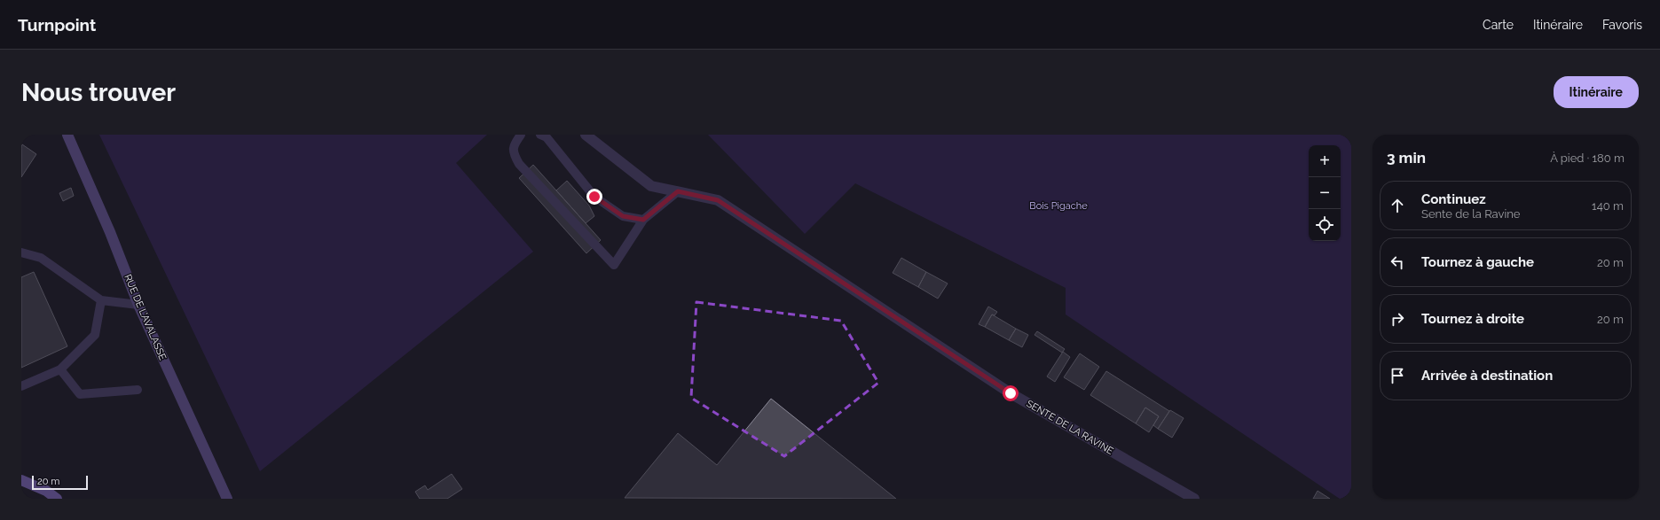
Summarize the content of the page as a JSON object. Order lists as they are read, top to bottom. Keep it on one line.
{"streets":{"main road":["RUE DE L'AVALASSE"],"street":["SENTE DE LA RAVINE"]},"parks":["Bois Pigache"],"scale_bar":"20 m","page":{"header":"Turnpoint","nav":["Carte","Itinéraire","Favoris"],"buttons":"Itinéraire","title":"Nous trouver","heading":["3 min","À pied · 180 m"],"map_buttons":["+","−"],"list":[["Continuez","Sente de la Ravine","140 m"],["Tournez à gauche","20 m"],["Tournez à droite","20 m"],"Arrivée à destination"],"scale":"20 m"}}
